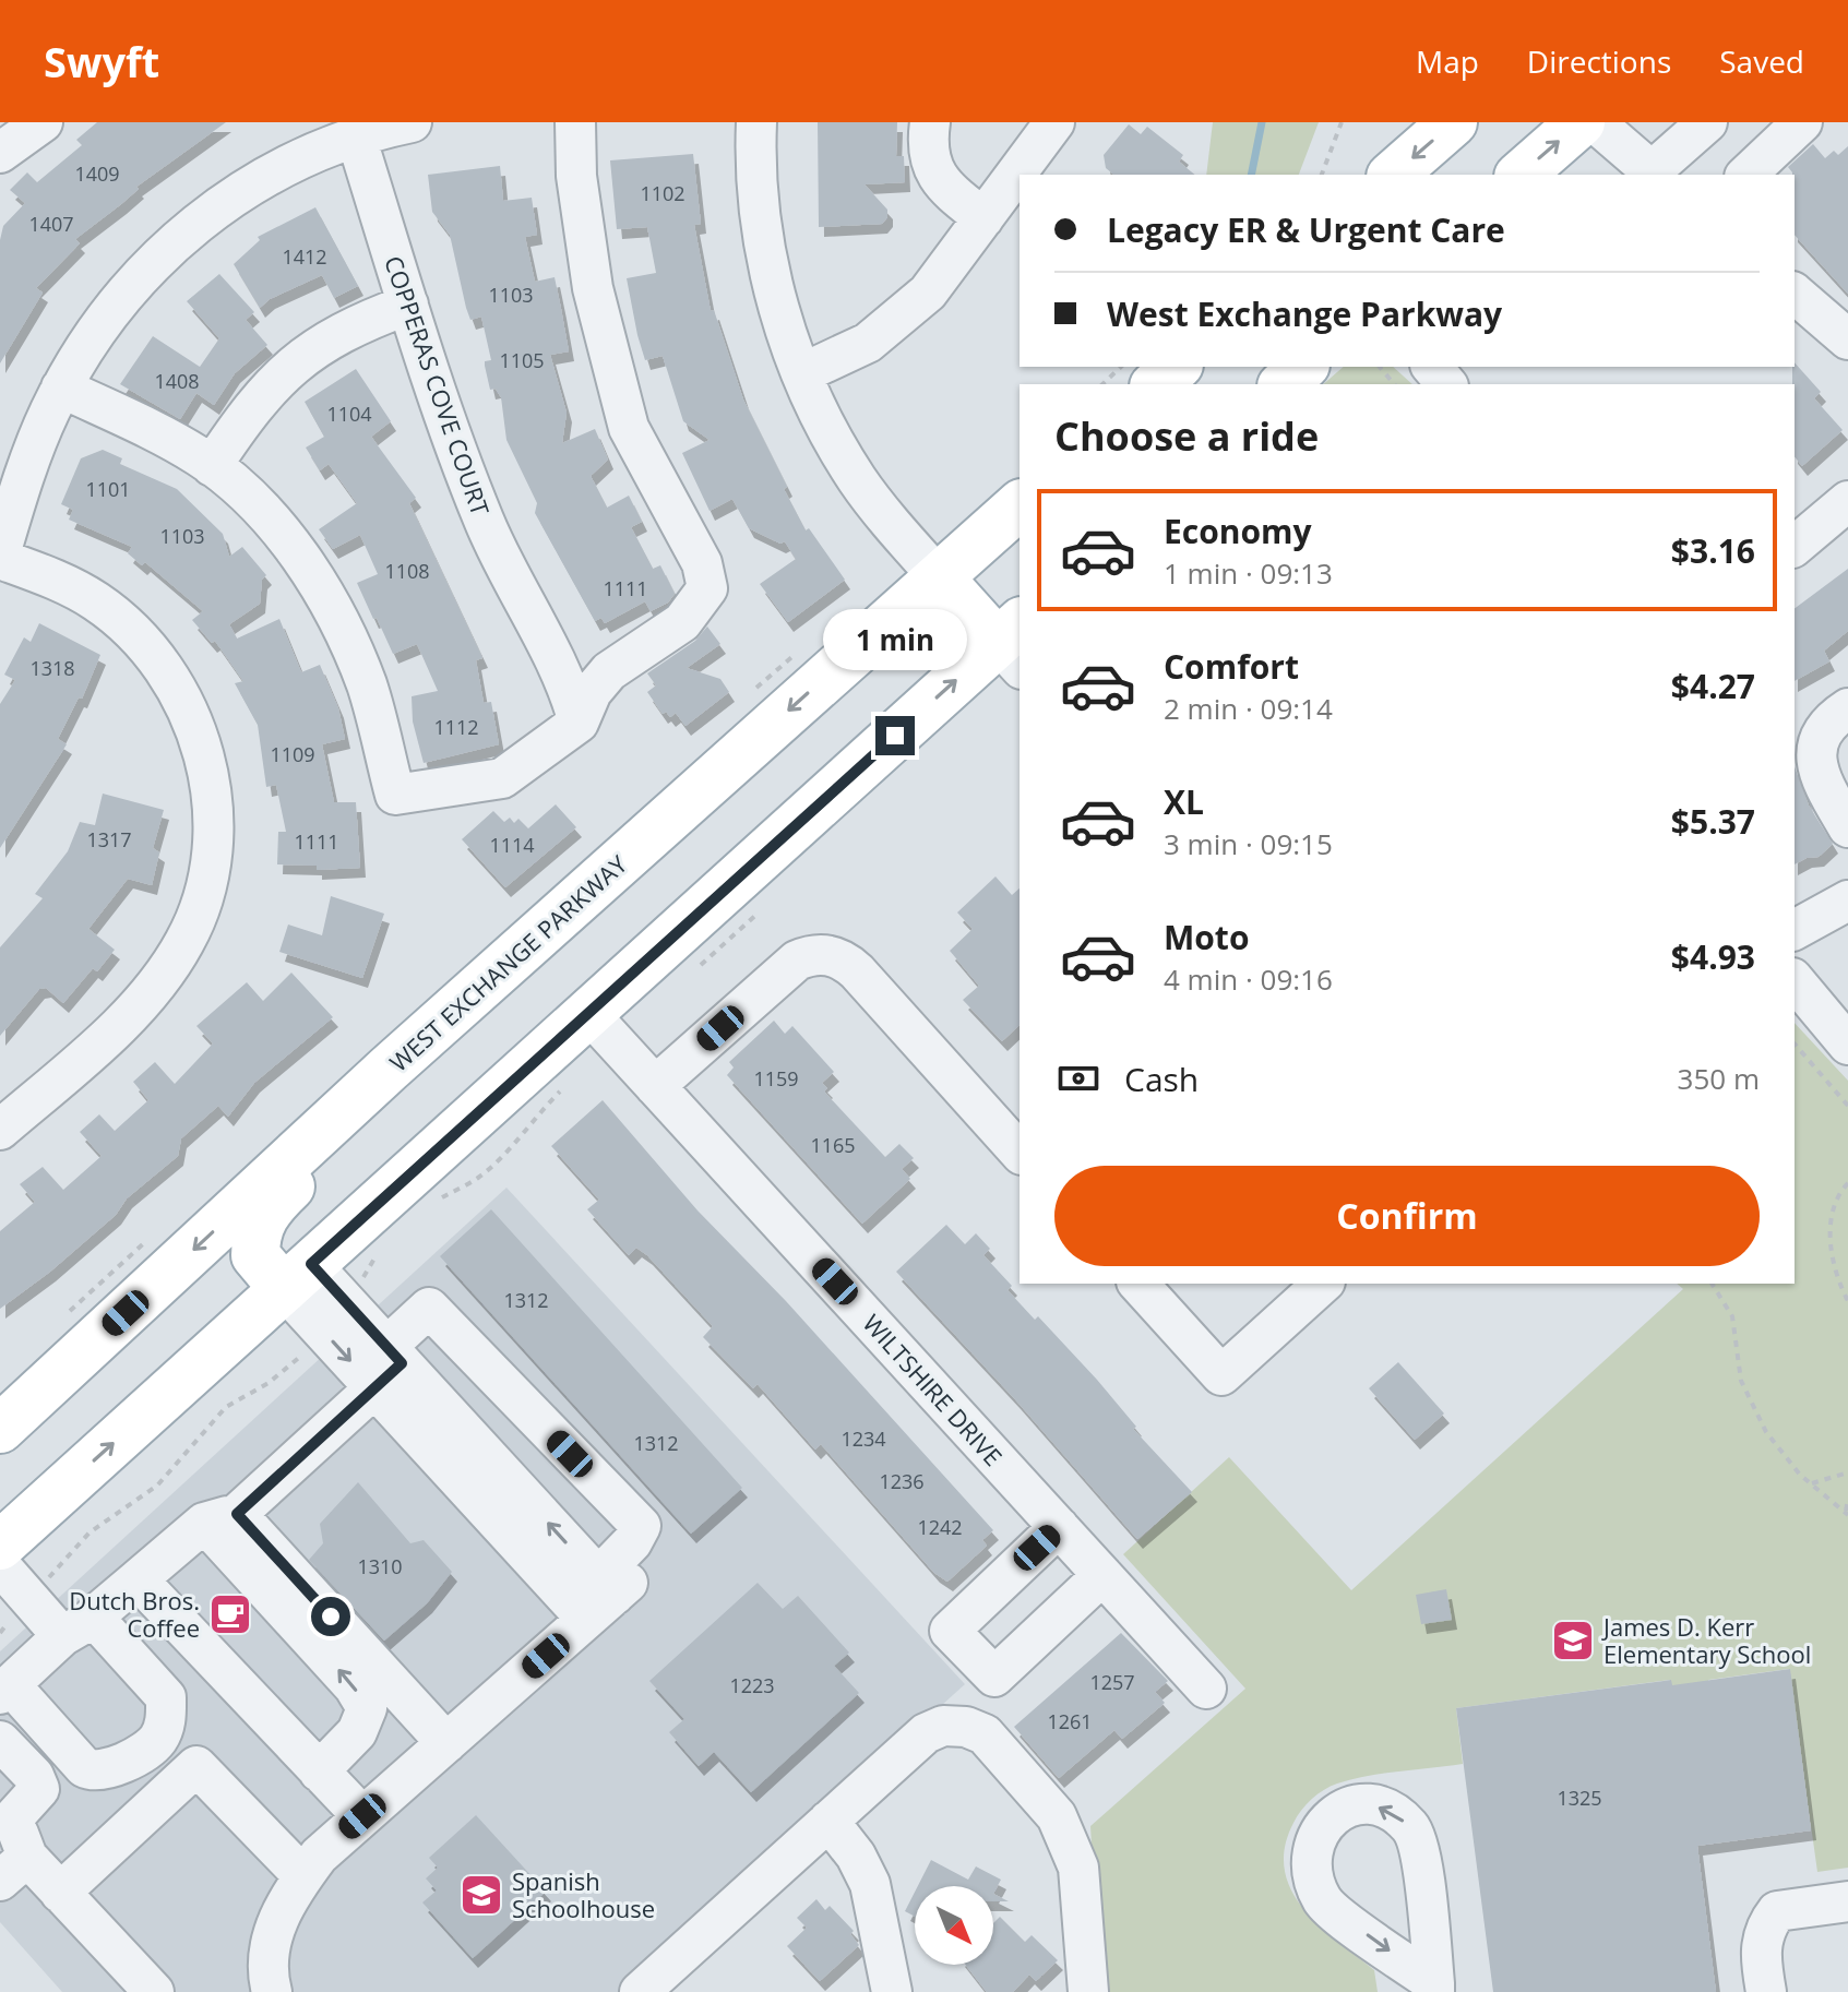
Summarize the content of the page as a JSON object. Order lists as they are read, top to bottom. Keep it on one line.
{"streets":{"main road":["WEST EXCHANGE PARKWAY"],"street":["COPPERAS COVE COURT","WILTSHIRE DRIVE"]},"places":{"cafe":["Dutch Bros. Coffee"],"school or university":["James D. Kerr Elementary School","Spanish Schoolhouse"]},"house_numbers":["1409","1102","1407","1412","1103","1105","1408","1104","1101","1103","1108","1111","1318","1112","1109","1317","1111","1114","1159","1165","1312","1234","1312","1236","1242","1310","1257","1223","1261","1325"],"north":"bottom right","page":{"header":"Swyft","nav":["Map","Directions","Saved"],"banner":["Legacy ER & Urgent Care","West Exchange Parkway"],"heading":"Choose a ride","list":[{"name":"Economy","note":"1 min · 09:13","value":"$3.16"},{"name":"Comfort","note":"2 min · 09:14","value":"$4.27"},{"name":"XL","note":"3 min · 09:15","value":"$5.37"},{"name":"Moto","note":"4 min · 09:16","value":"$4.93"}],"bubble":"1 min","pay":["Cash","350 m"],"buttons":"Confirm"}}
